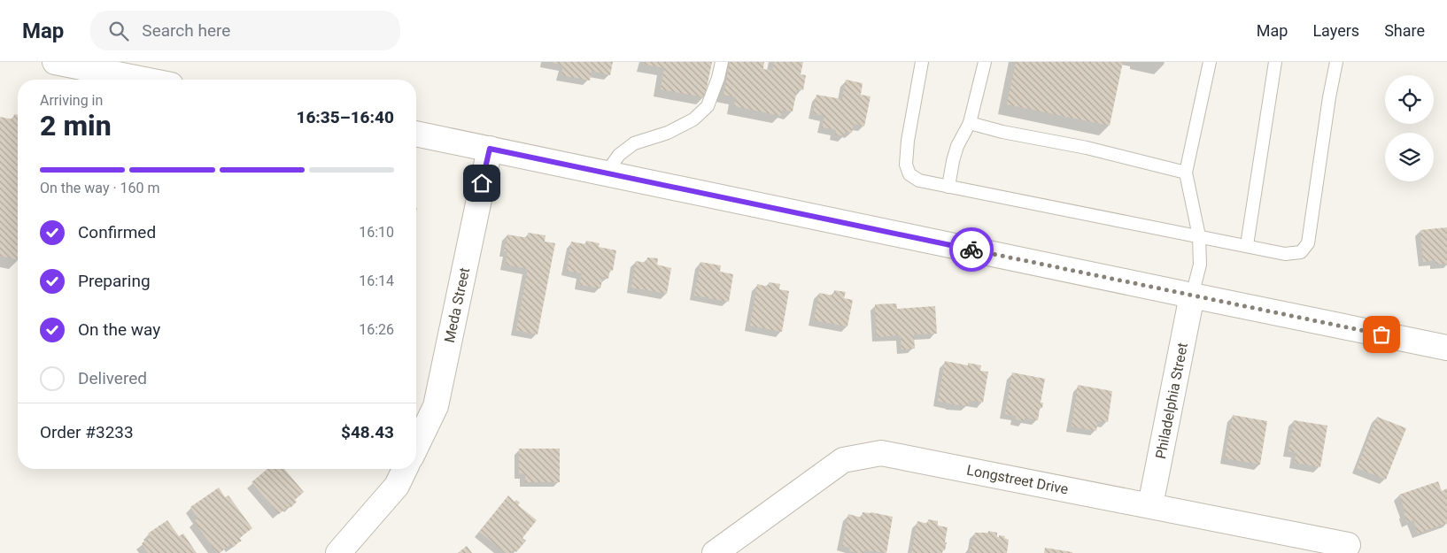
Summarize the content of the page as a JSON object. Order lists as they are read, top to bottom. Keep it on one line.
{"streets":{"street":["Meda Street","Philadelphia Street","Longstreet Drive"]},"crossings":[["Philadelphia Street","Longstreet Drive"]],"page":{"header":"Map","search":"Search here","nav":["Map","Layers","Share"],"heading":["2 min","Arriving in","16:35–16:40"],"panel":["Order #3233","$48.43"],"bar":"On the way · 160 m","list":[["Confirmed","16:10"],["Preparing","16:14"],["On the way","16:26"],"Delivered"]}}
